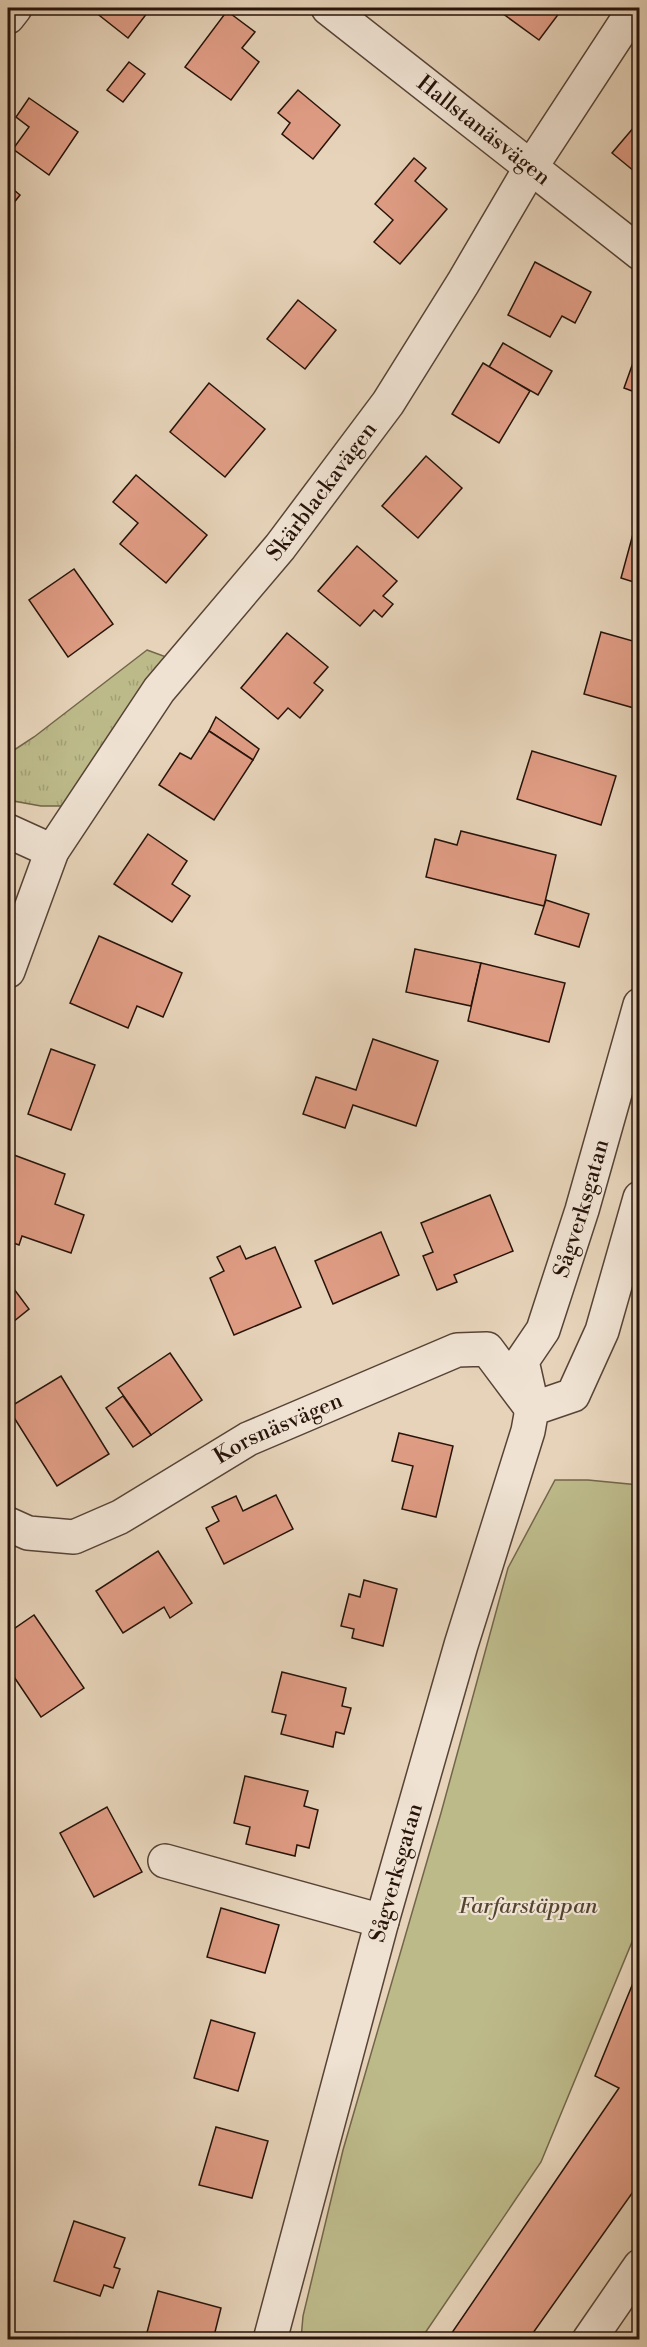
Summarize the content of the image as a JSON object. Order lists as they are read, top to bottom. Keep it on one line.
{"streets":{"street":["Hallstanäsvägen","Skärblackavägen","Sågverksgatan","Korsnäsvägen"]},"crossings":[["Hallstanäsvägen","Skärblackavägen"],["Sågverksgatan","Korsnäsvägen"]],"parks":["Farfarstäppan"]}
